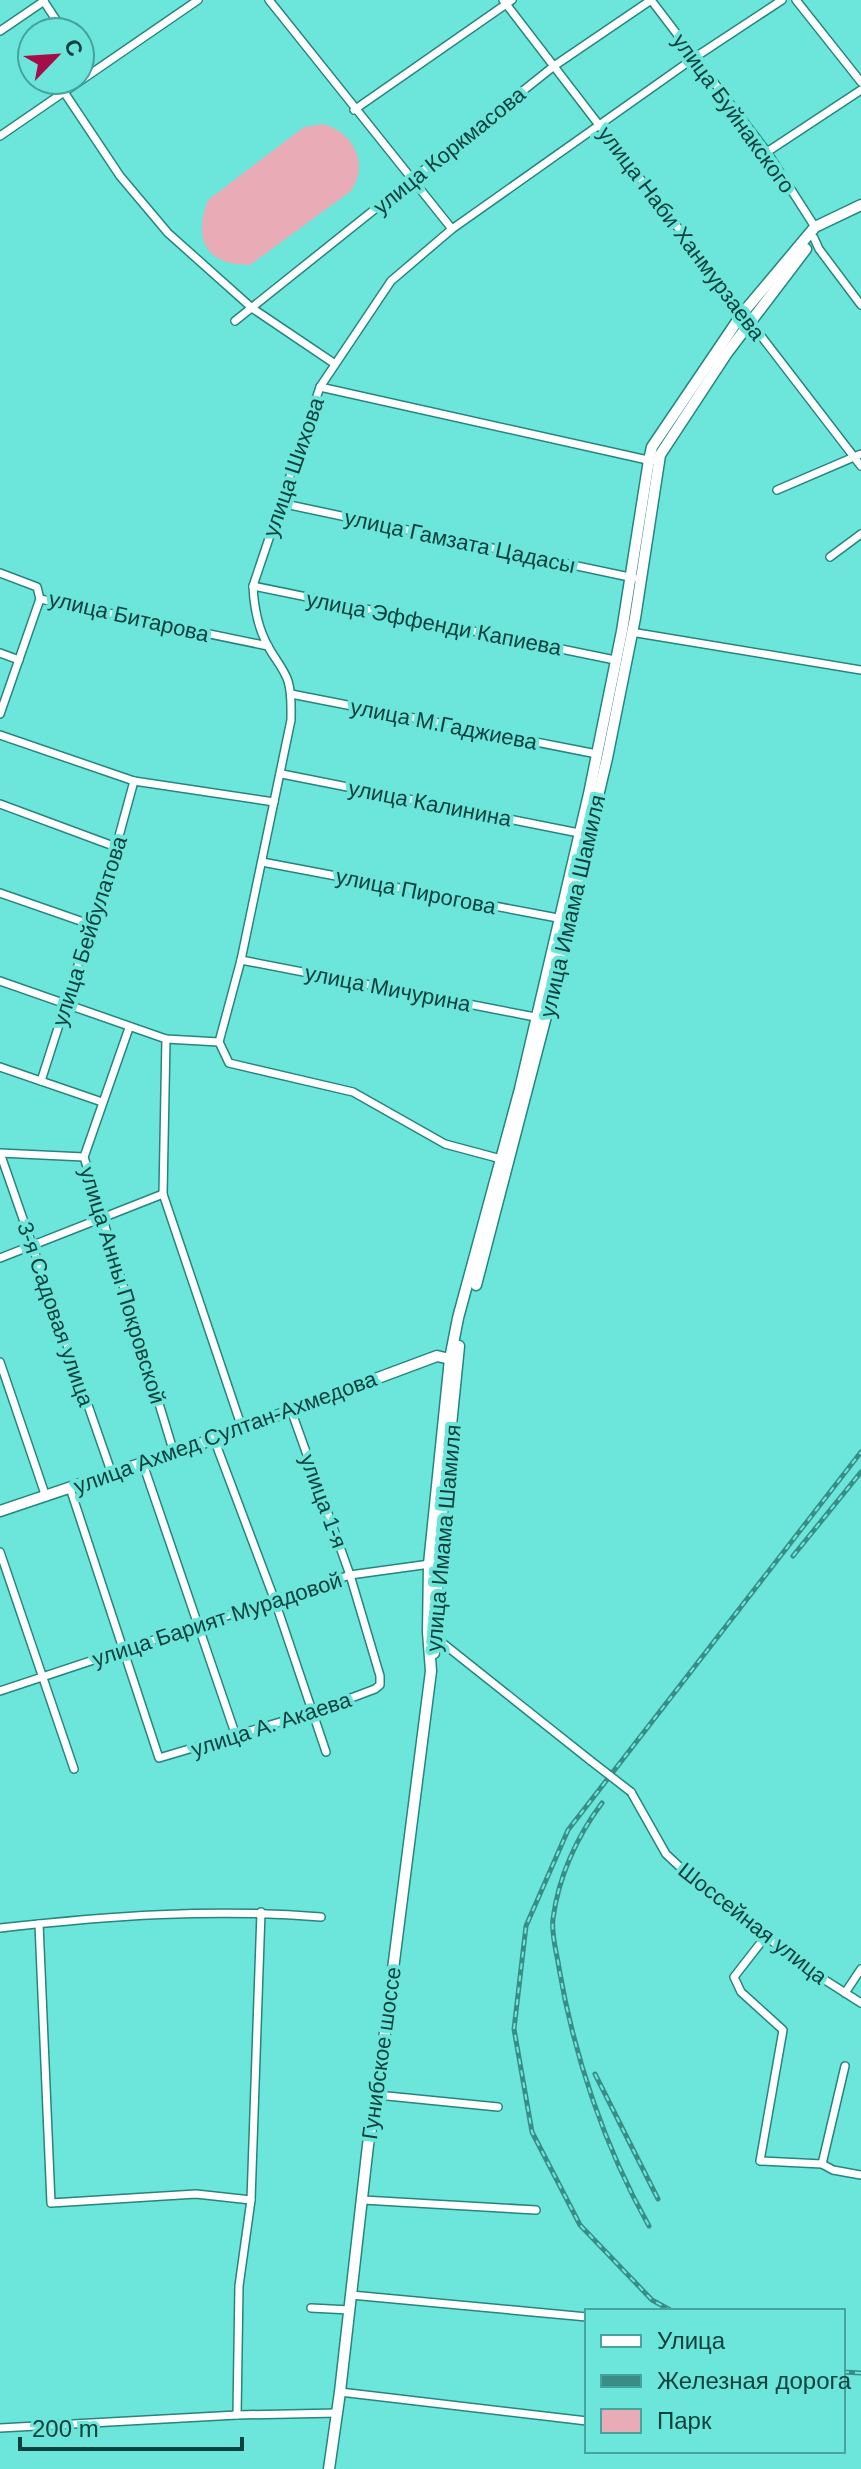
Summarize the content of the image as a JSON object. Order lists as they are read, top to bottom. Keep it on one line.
{"streets":{"main road":["улица Имама Шамиля","улица Ахмед Султан-Ахмедова","Гунибское шоссе"],"street":["улица Буйнакского","улица Коркмасова","улица Наби Ханмурзаева","улица Шихова","улица Гамзата Цадасы","улица Битарова","улица Эффенди Капиева","улица М.Гаджиева","улица Калинина","улица Пирогова","улица Бейбулатова","улица Мичурина","улица Анны Покровской","3-я Садовая улица","улица 1-я","улица Барият Мурадовой","улица А. Акаева","Шоссейная улица"]},"crossings":[["улица Буйнакского","улица Коркмасова"],["улица Буйнакского","улица Шихова"],["улица Буйнакского","улица Имама Шамиля"],["улица Коркмасова","улица Наби Ханмурзаева"],["улица Наби Ханмурзаева","улица Шихова"],["улица Наби Ханмурзаева","улица Имама Шамиля"],["улица Шихова","улица Гамзата Цадасы"],["улица Шихова","улица Битарова"],["улица Шихова","улица Эффенди Капиева"],["улица Шихова","улица М.Гаджиева"],["улица Шихова","улица Калинина"],["улица Шихова","улица Пирогова"],["улица Шихова","улица Мичурина"],["улица Гамзата Цадасы","улица Имама Шамиля"],["улица Эффенди Капиева","улица Имама Шамиля"],["улица М.Гаджиева","улица Имама Шамиля"],["улица Калинина","улица Имама Шамиля"],["улица Пирогова","улица Имама Шамиля"],["улица Имама Шамиля","улица Мичурина"],["улица Имама Шамиля","улица Ахмед Султан-Ахмедова"],["улица Имама Шамиля","улица Барият Мурадовой"],["улица Имама Шамиля","Шоссейная улица"],["улица Имама Шамиля","Гунибское шоссе"],["улица Анны Покровской","улица Ахмед Султан-Ахмедова"],["3-я Садовая улица","улица Ахмед Султан-Ахмедова"],["улица Ахмед Султан-Ахмедова","улица 1-я"],["улица 1-я","улица Барият Мурадовой"],["улица 1-я","улица А. Акаева"],["улица Барият Мурадовой","улица А. Акаева"],["Шоссейная улица","Гунибское шоссе"]],"legend":["Улица","Железная дорога","Парк"],"scale_bar":"200 m","north":"top right"}
